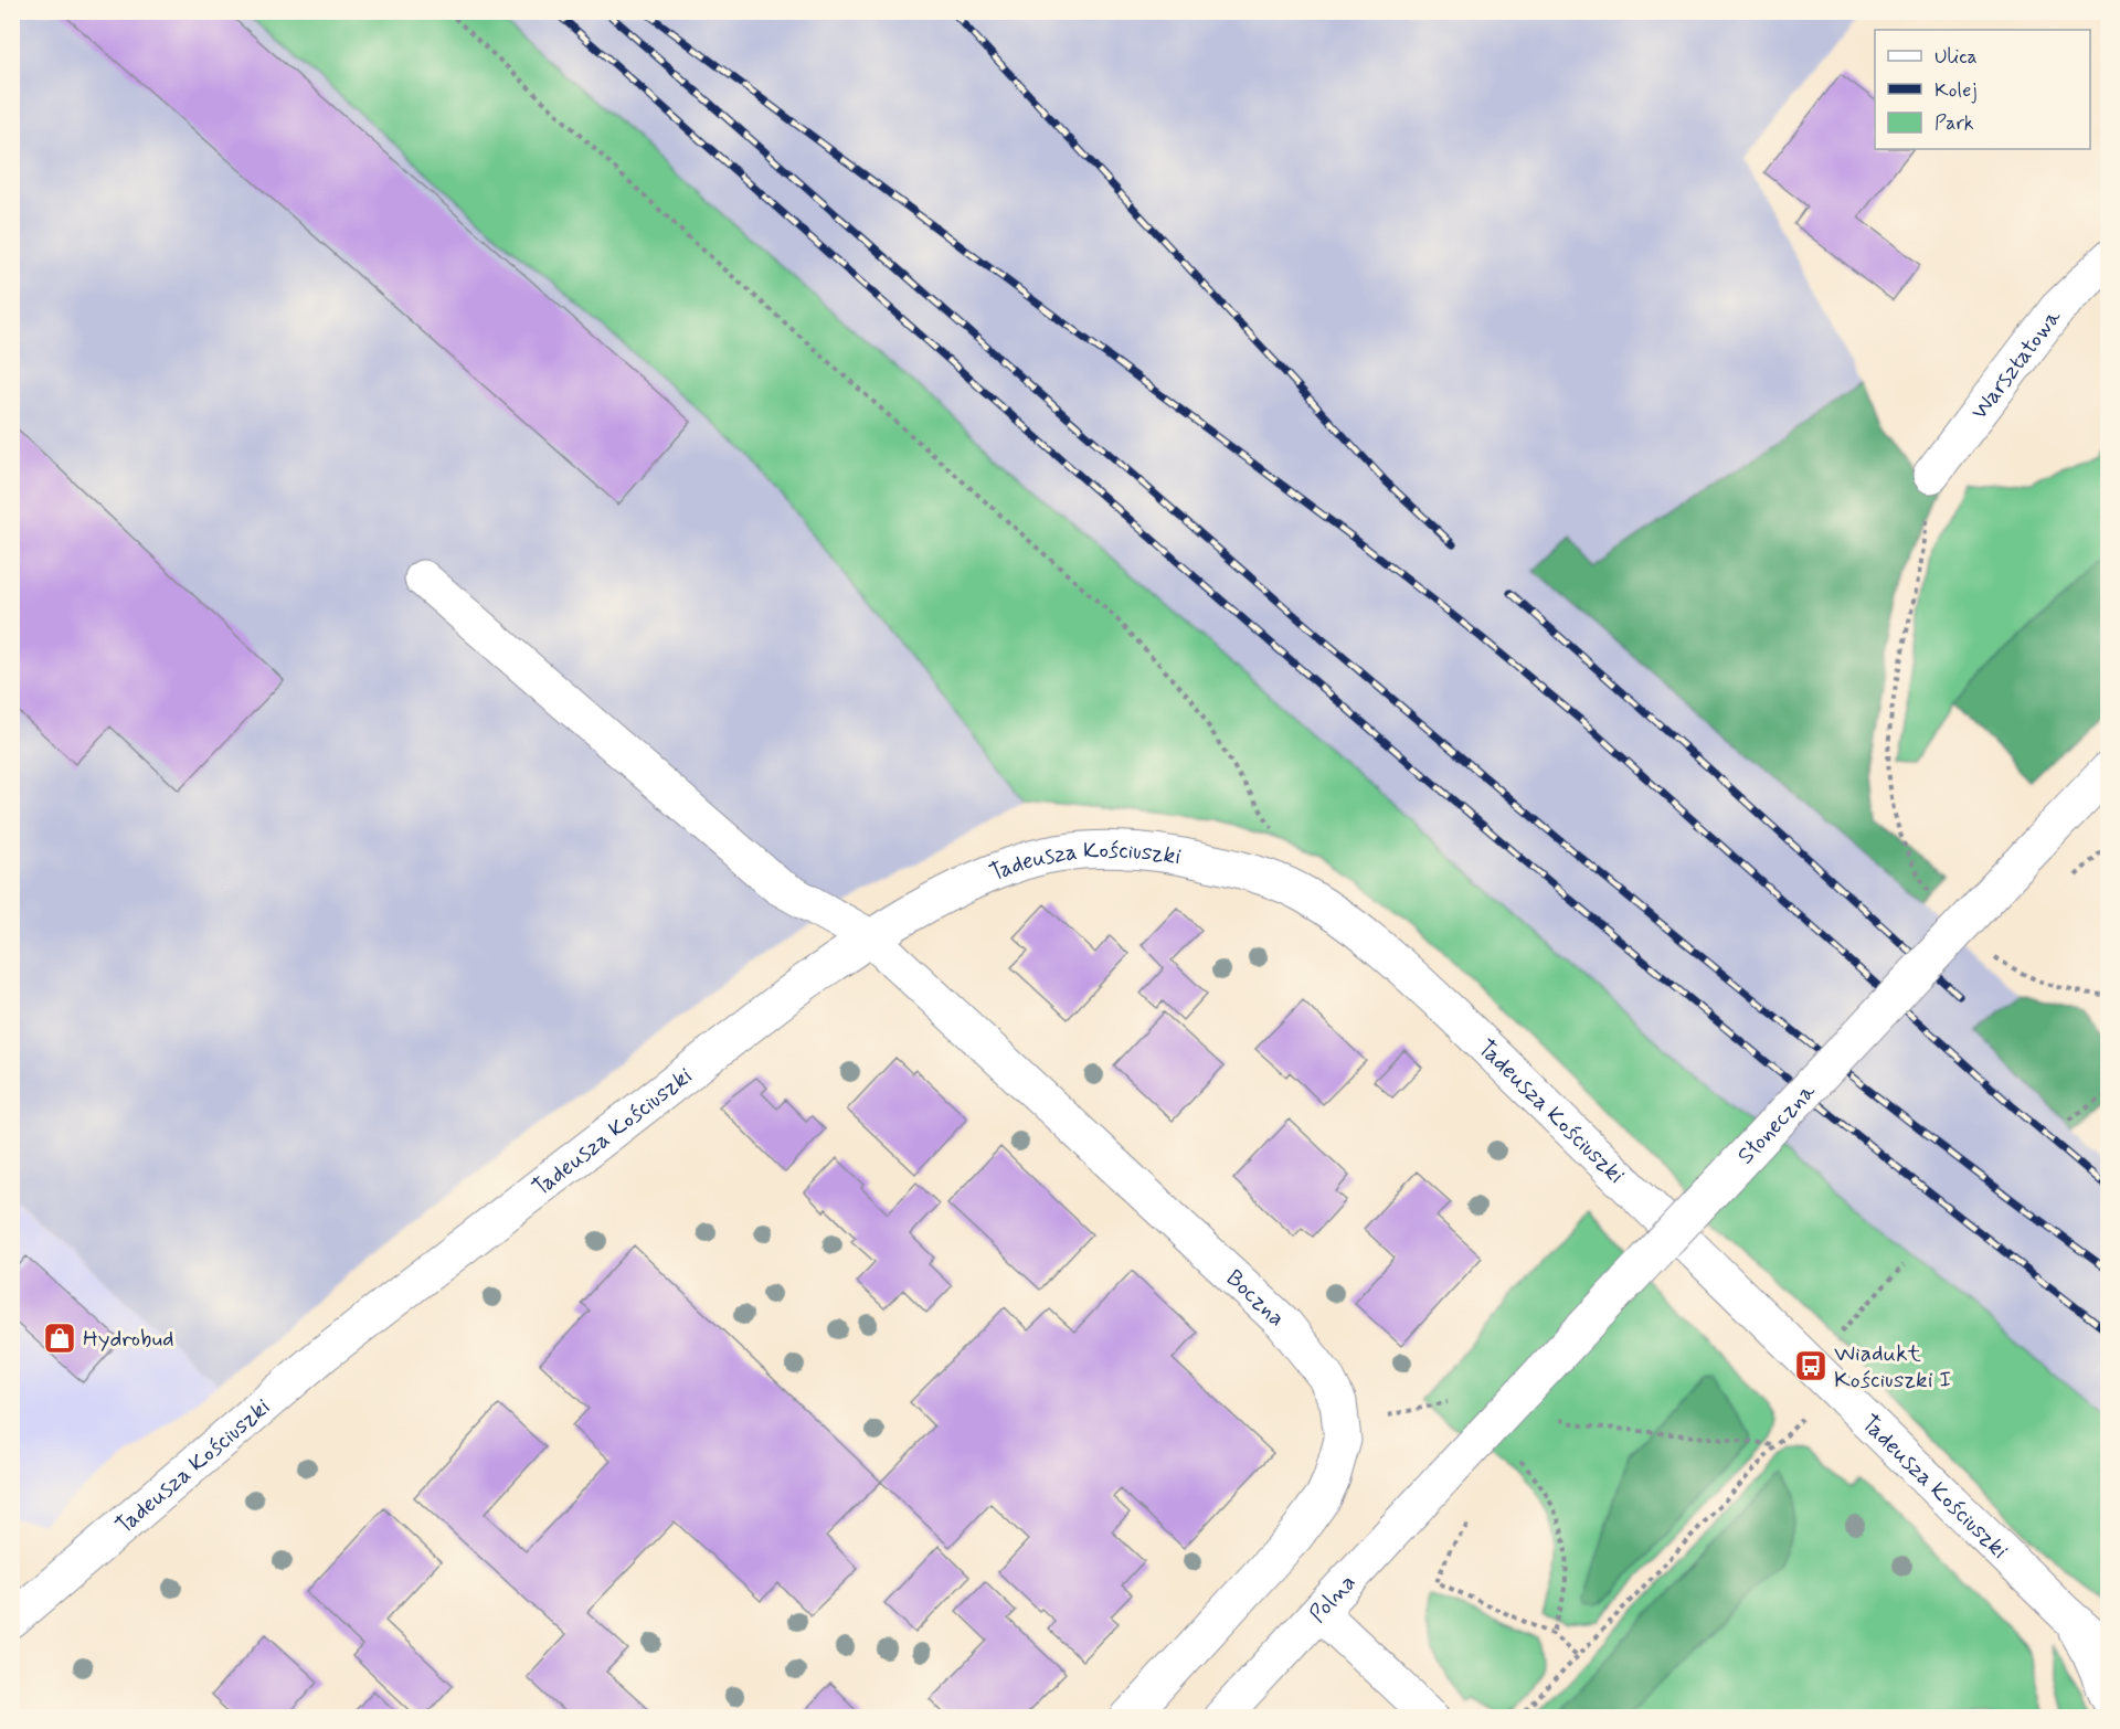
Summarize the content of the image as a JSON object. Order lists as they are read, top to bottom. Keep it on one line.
{"streets":{"street":["Warsztatowa","Tadeusza Kościuszki","Słoneczna","Boczna","Polna"]},"crossings":[["Tadeusza Kościuszki","Boczna"],["Słoneczna","Polna"]],"places":{"shop":["Hydrobud"],"bus stop":["Wiadukt Kościuszki I"]},"legend":["Ulica","Kolej","Park"]}
